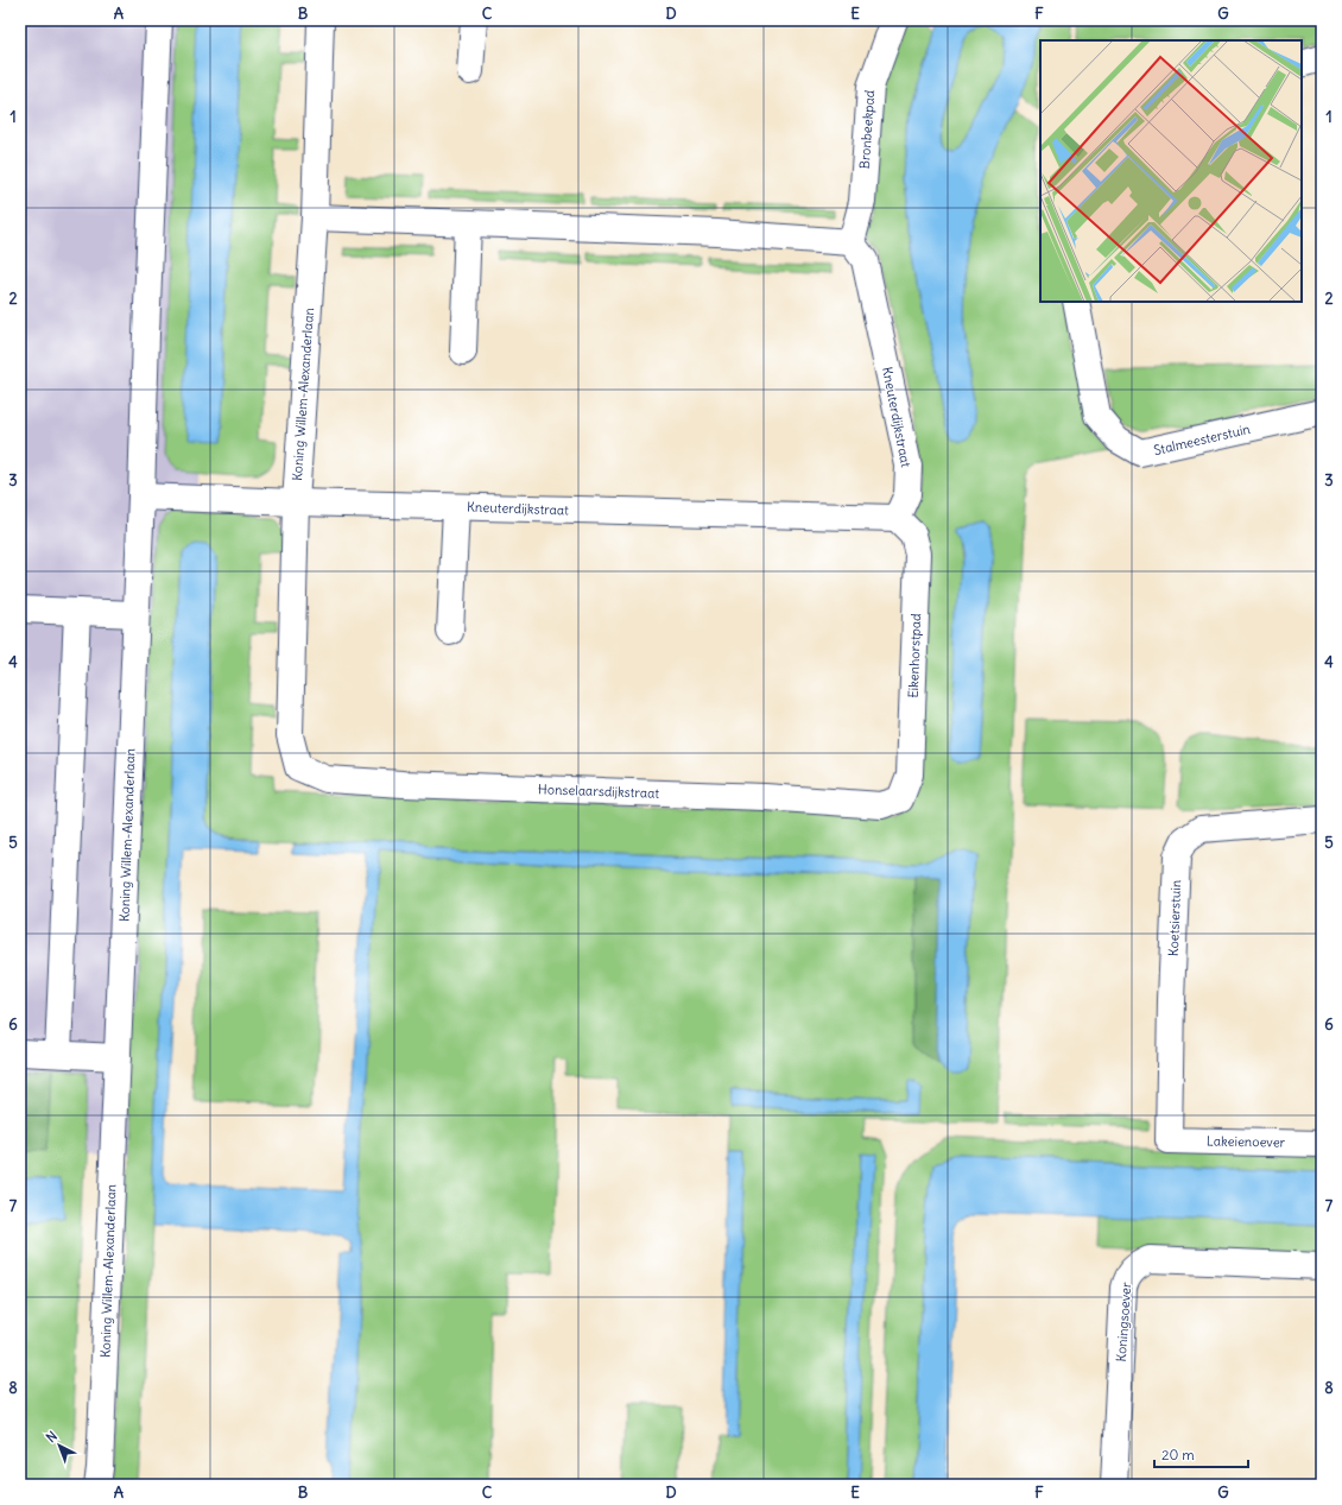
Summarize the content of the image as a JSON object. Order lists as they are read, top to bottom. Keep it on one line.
{"streets":{"street":["Bronbeekpad","Koning Willem-Alexanderlaan","Kneuterdijkstraat","Stalmeesterstuin","Eikenhorstpad","Honselaarsdijkstraat","Koetsierstuin","Lakeienoever","Koningsoever"]},"crossings":[["Bronbeekpad","Kneuterdijkstraat"],["Koning Willem-Alexanderlaan","Kneuterdijkstraat"],["Koning Willem-Alexanderlaan","Honselaarsdijkstraat"],["Kneuterdijkstraat","Eikenhorstpad"],["Eikenhorstpad","Honselaarsdijkstraat"],["Koetsierstuin","Lakeienoever"]],"scale_bar":"20 m","north":"top left","grid":{"columns":["A","B","C","D","E","F","G"],"rows":["1","2","3","4","5","6","7","8"]}}
